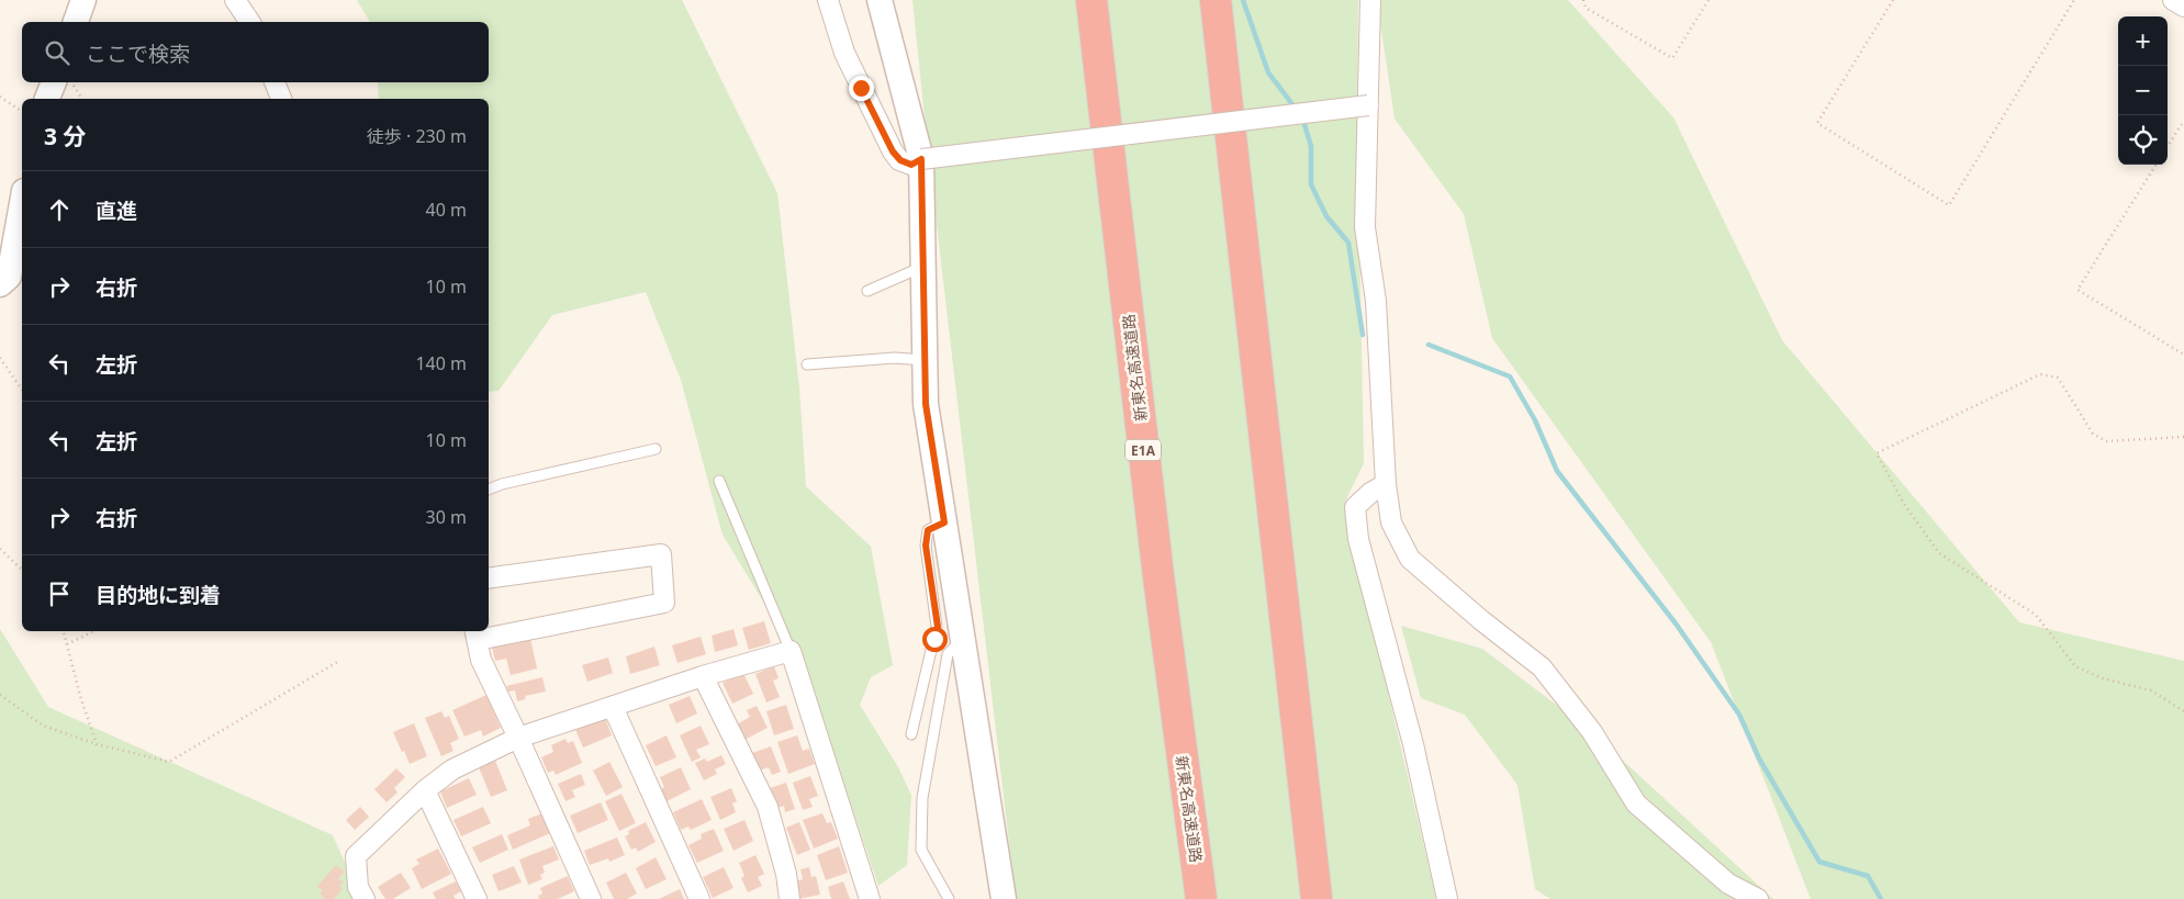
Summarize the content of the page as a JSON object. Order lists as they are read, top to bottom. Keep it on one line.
{"streets":{"highway":["新東名高速道路","E1A"]},"page":{"map_buttons":["+","−"],"search":"ここで検索","heading":["3 分","徒歩 · 230 m"],"list":[["直進","40 m"],["右折","10 m"],["左折","140 m"],["左折","10 m"],["右折","30 m"],"目的地に到着"]}}
